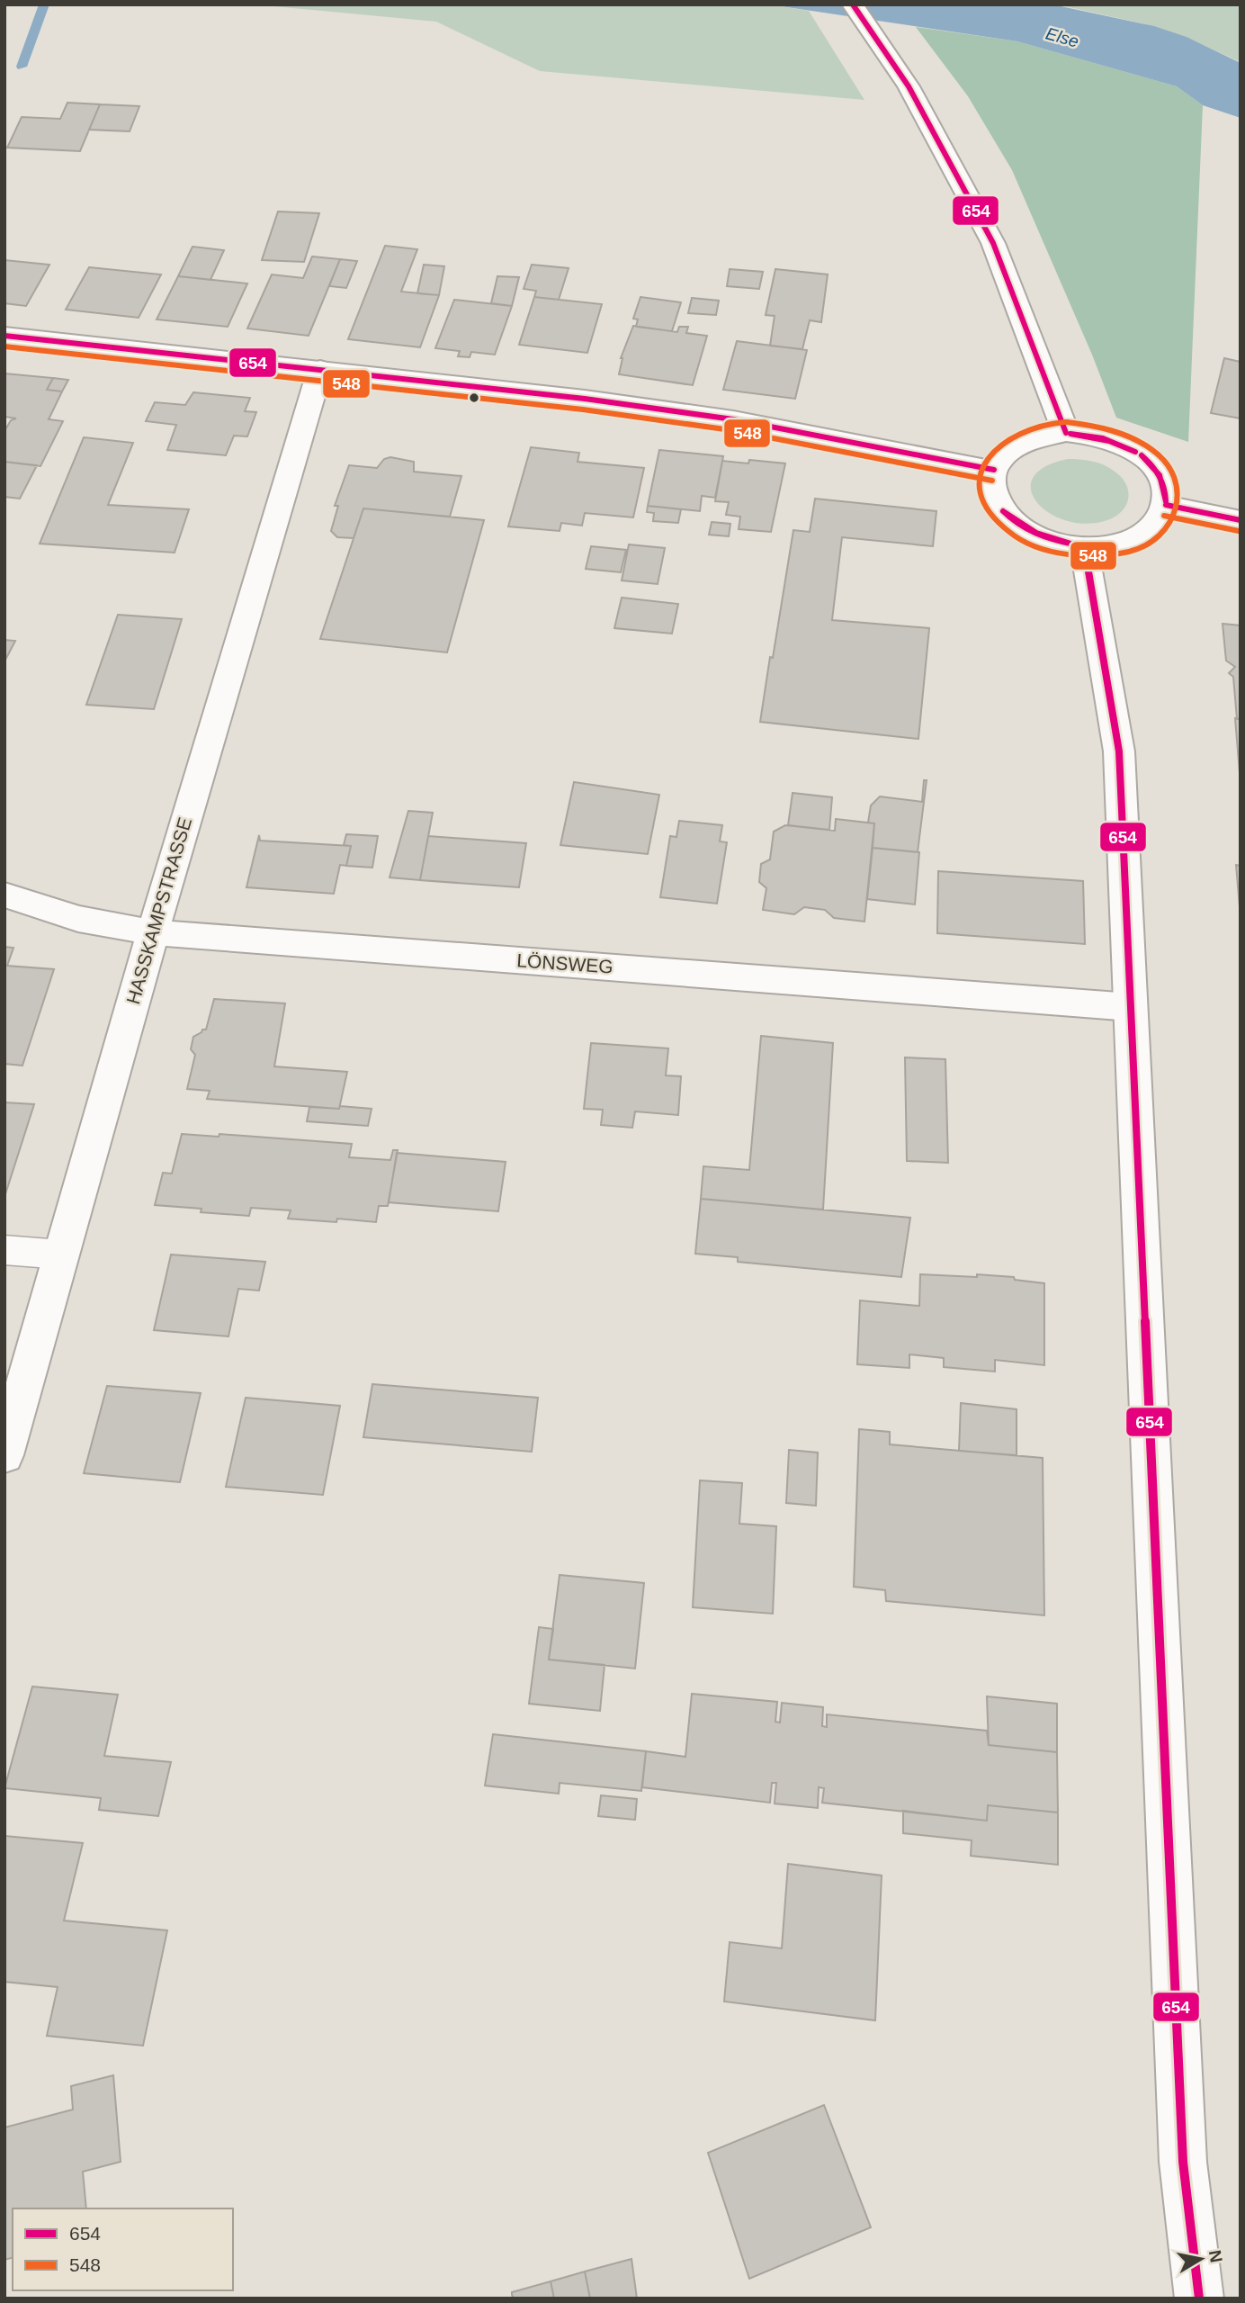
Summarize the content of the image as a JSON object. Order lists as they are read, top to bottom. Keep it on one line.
{"streets":{"main road":["HASSKAMPSTRASSE","LÖNSWEG"]},"crossings":[["HASSKAMPSTRASSE","LÖNSWEG"]],"water":["Else"],"lines":["transit line 654","transit line 548"],"legend":["654","548"],"north":"right"}
